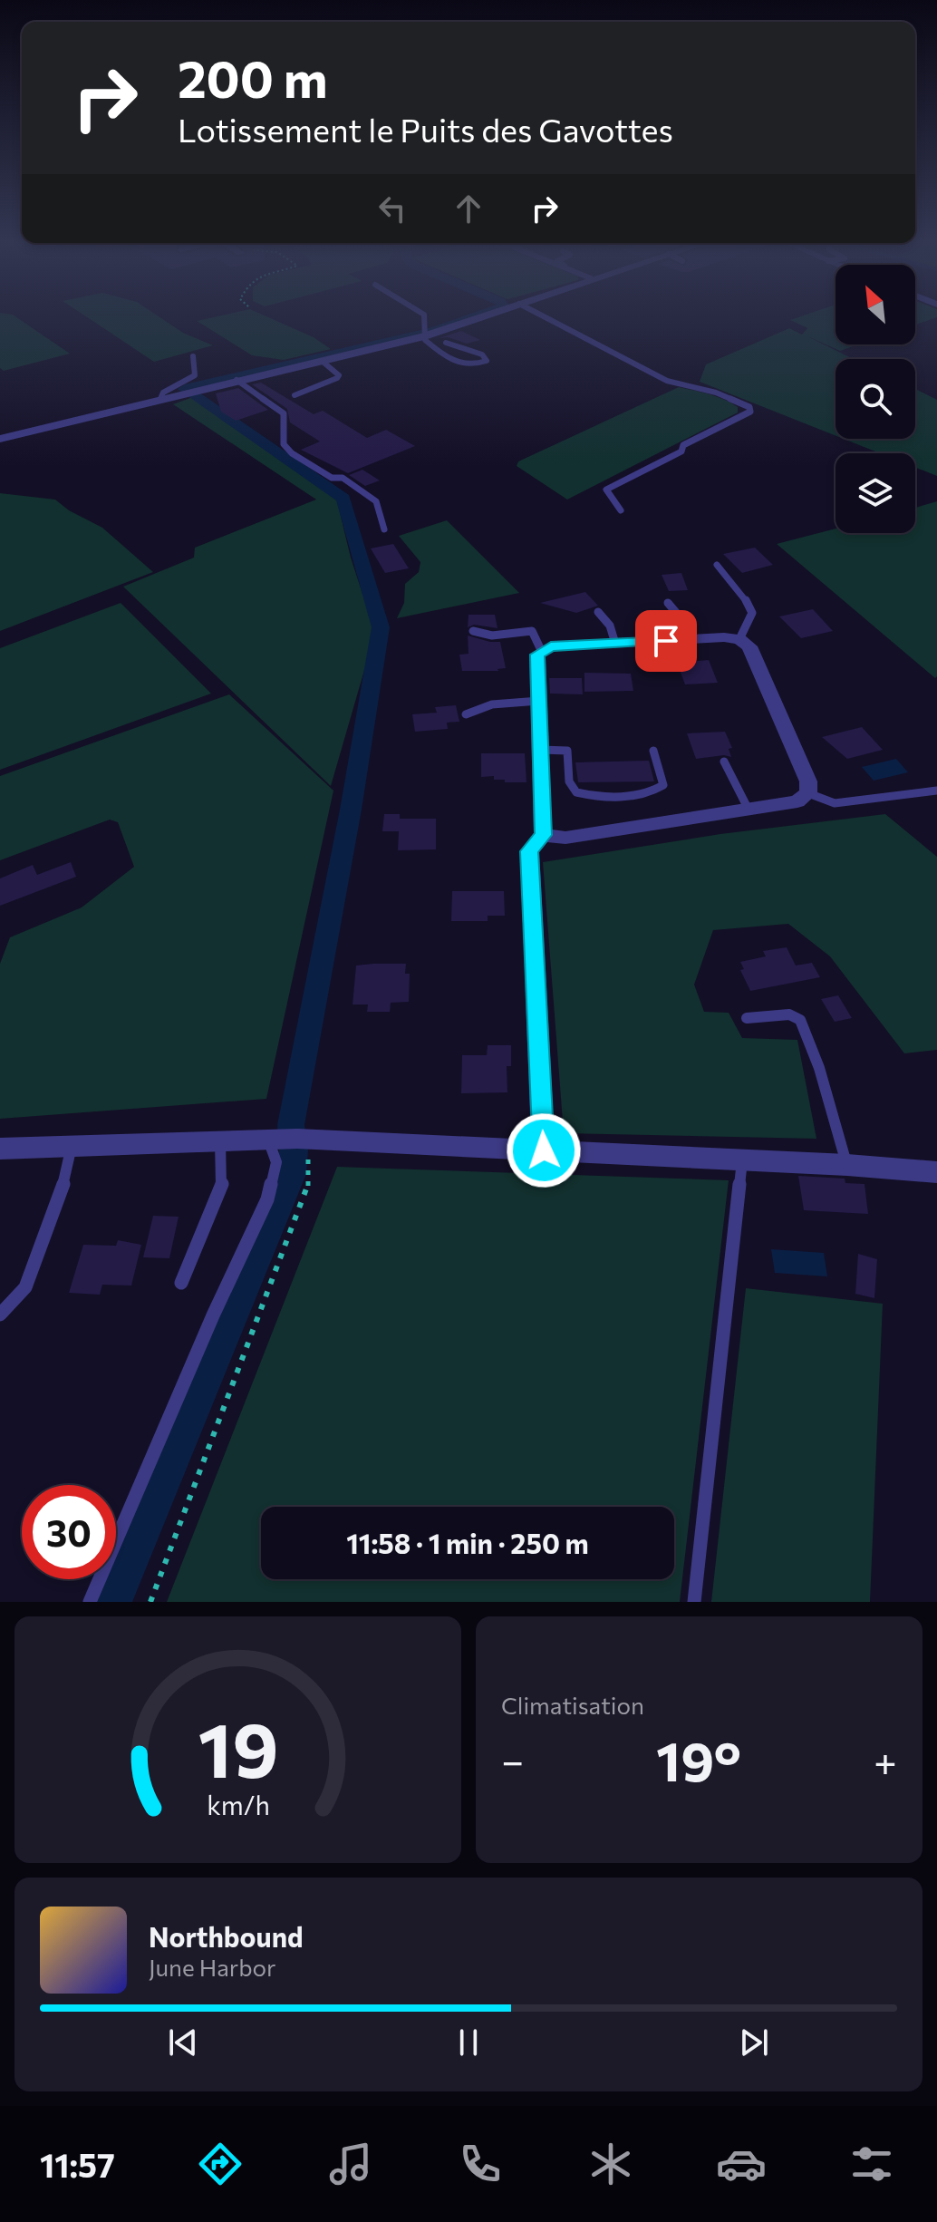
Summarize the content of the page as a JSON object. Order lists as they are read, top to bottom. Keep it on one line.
{"north":"top left","page":{"turn":["200 m","Lotissement le Puits des Gavottes"],"limit":"30","trip":"11:58 · 1 min · 250 m","tile":"Climatisation","heat":["−","19°","+"],"song":["Northbound","June Harbor"],"tabs":"11:57","gauge":["19","km/h"]}}
